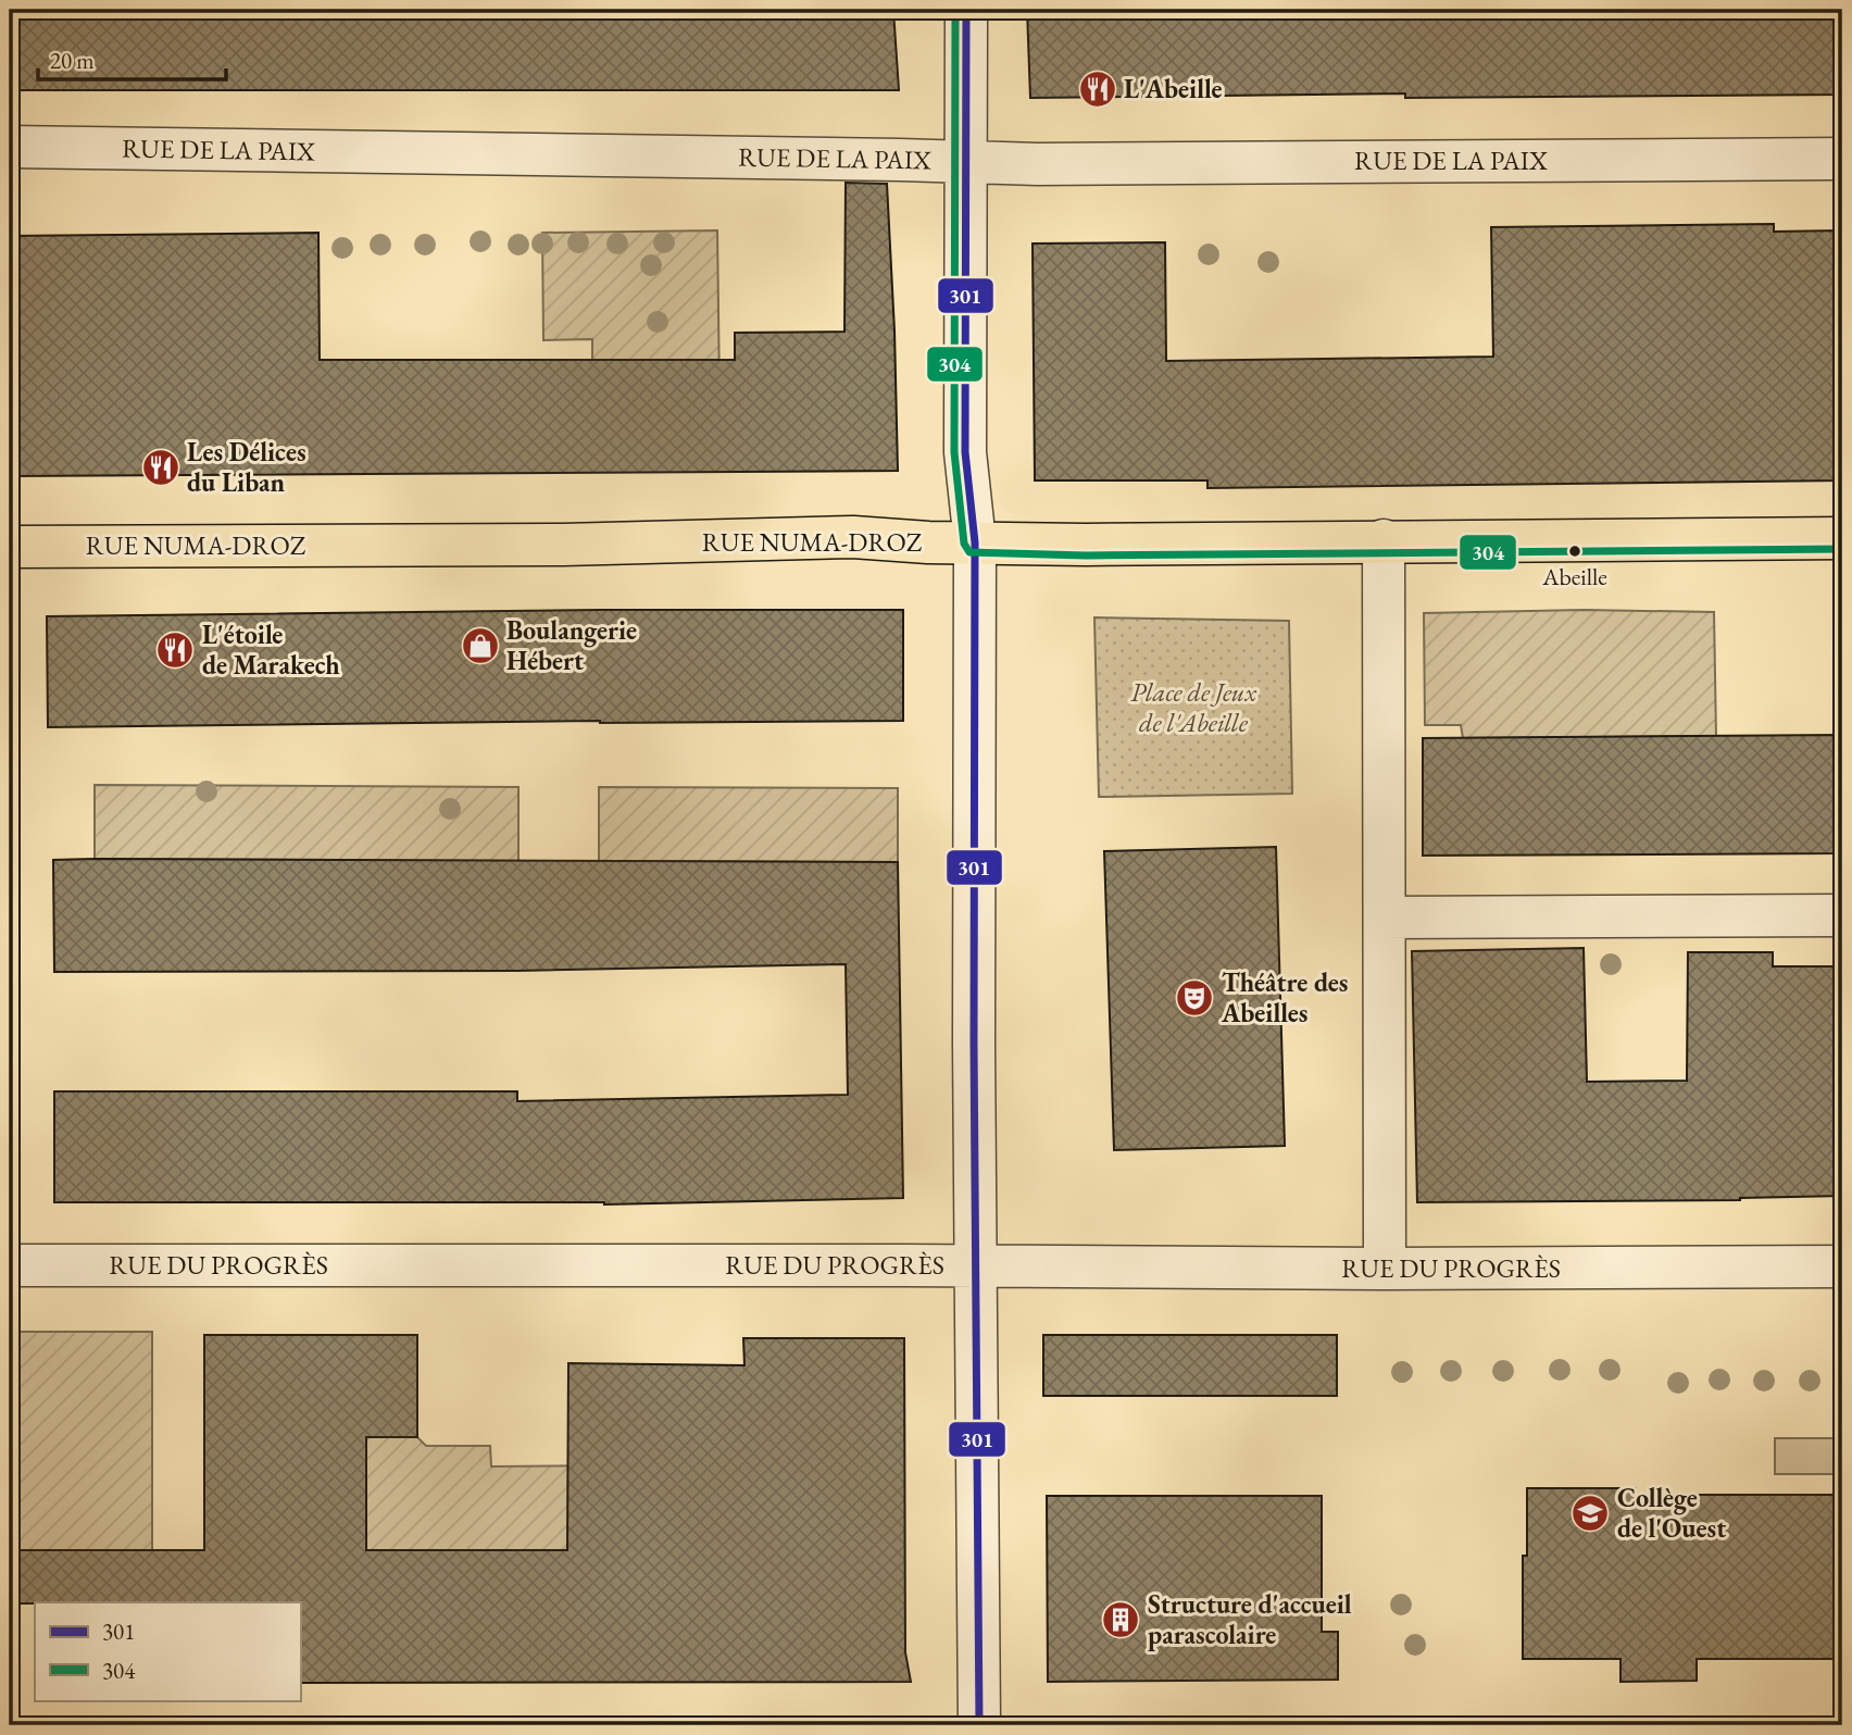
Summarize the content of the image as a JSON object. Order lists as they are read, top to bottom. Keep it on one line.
{"streets":{"main road":["RUE NUMA-DROZ"],"street":["RUE DE LA PAIX","RUE DU PROGRÈS"]},"parks":["Place de Jeux de l'Abeille"],"places":{"restaurant":["L'Abeille","Les Délices du Liban","L'étoile de Marakech"],"other":["Abeille"],"shop":["Boulangerie Hébert"],"theatre":["Théâtre des Abeilles"],"school or university":["Collège de l'Ouest"],"building":["Structure d'accueil parascolaire"]},"lines":["transit line 301","transit line 304"],"legend":["301","304"],"scale_bar":"20 m"}
